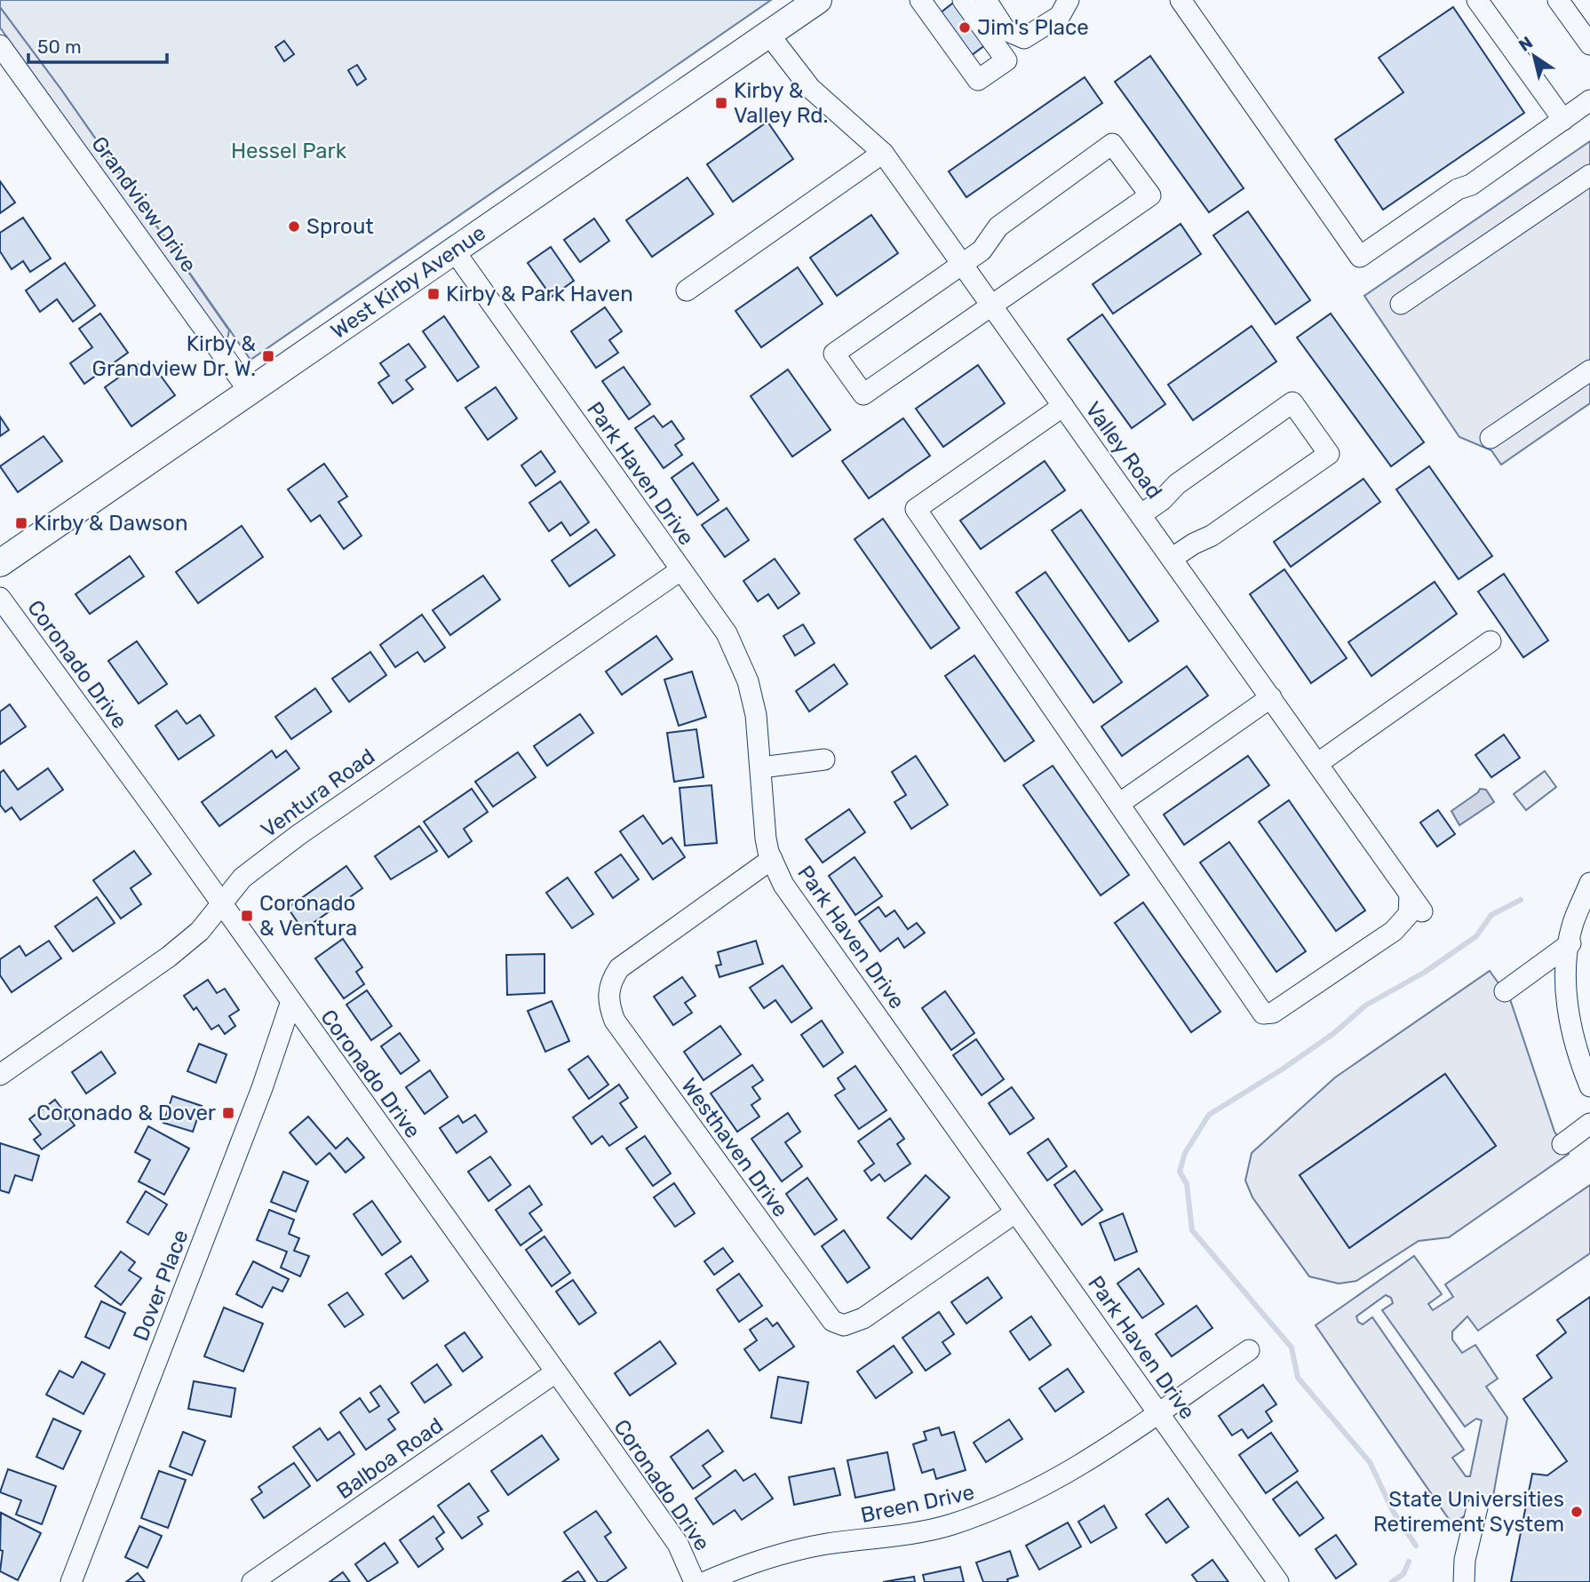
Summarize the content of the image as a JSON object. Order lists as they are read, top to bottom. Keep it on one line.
{"streets":{"main road":["West Kirby Avenue"],"street":["Grandview Drive","Valley Road","Park Haven Drive","Coronado Drive","Ventura Road","Westhaven Drive","Dover Place","Balboa Road","Breen Drive"]},"crossings":[["Grandview Drive","West Kirby Avenue"],["West Kirby Avenue","Valley Road"],["West Kirby Avenue","Park Haven Drive"],["Park Haven Drive","Ventura Road"],["Park Haven Drive","Westhaven Drive"],["Park Haven Drive","Breen Drive"],["Coronado Drive","Ventura Road"],["Coronado Drive","Dover Place"],["Coronado Drive","Balboa Road"]],"parks":["Hessel Park"],"places":{"other":["Jim's Place","Sprout","State Universities Retirement System"],"transit":["Kirby & Valley Rd.","Kirby & Park Haven","Kirby & Grandview Dr. W.","Kirby & Dawson","Coronado & Ventura","Coronado & Dover"]},"scale_bar":"50 m","north":"top left"}
